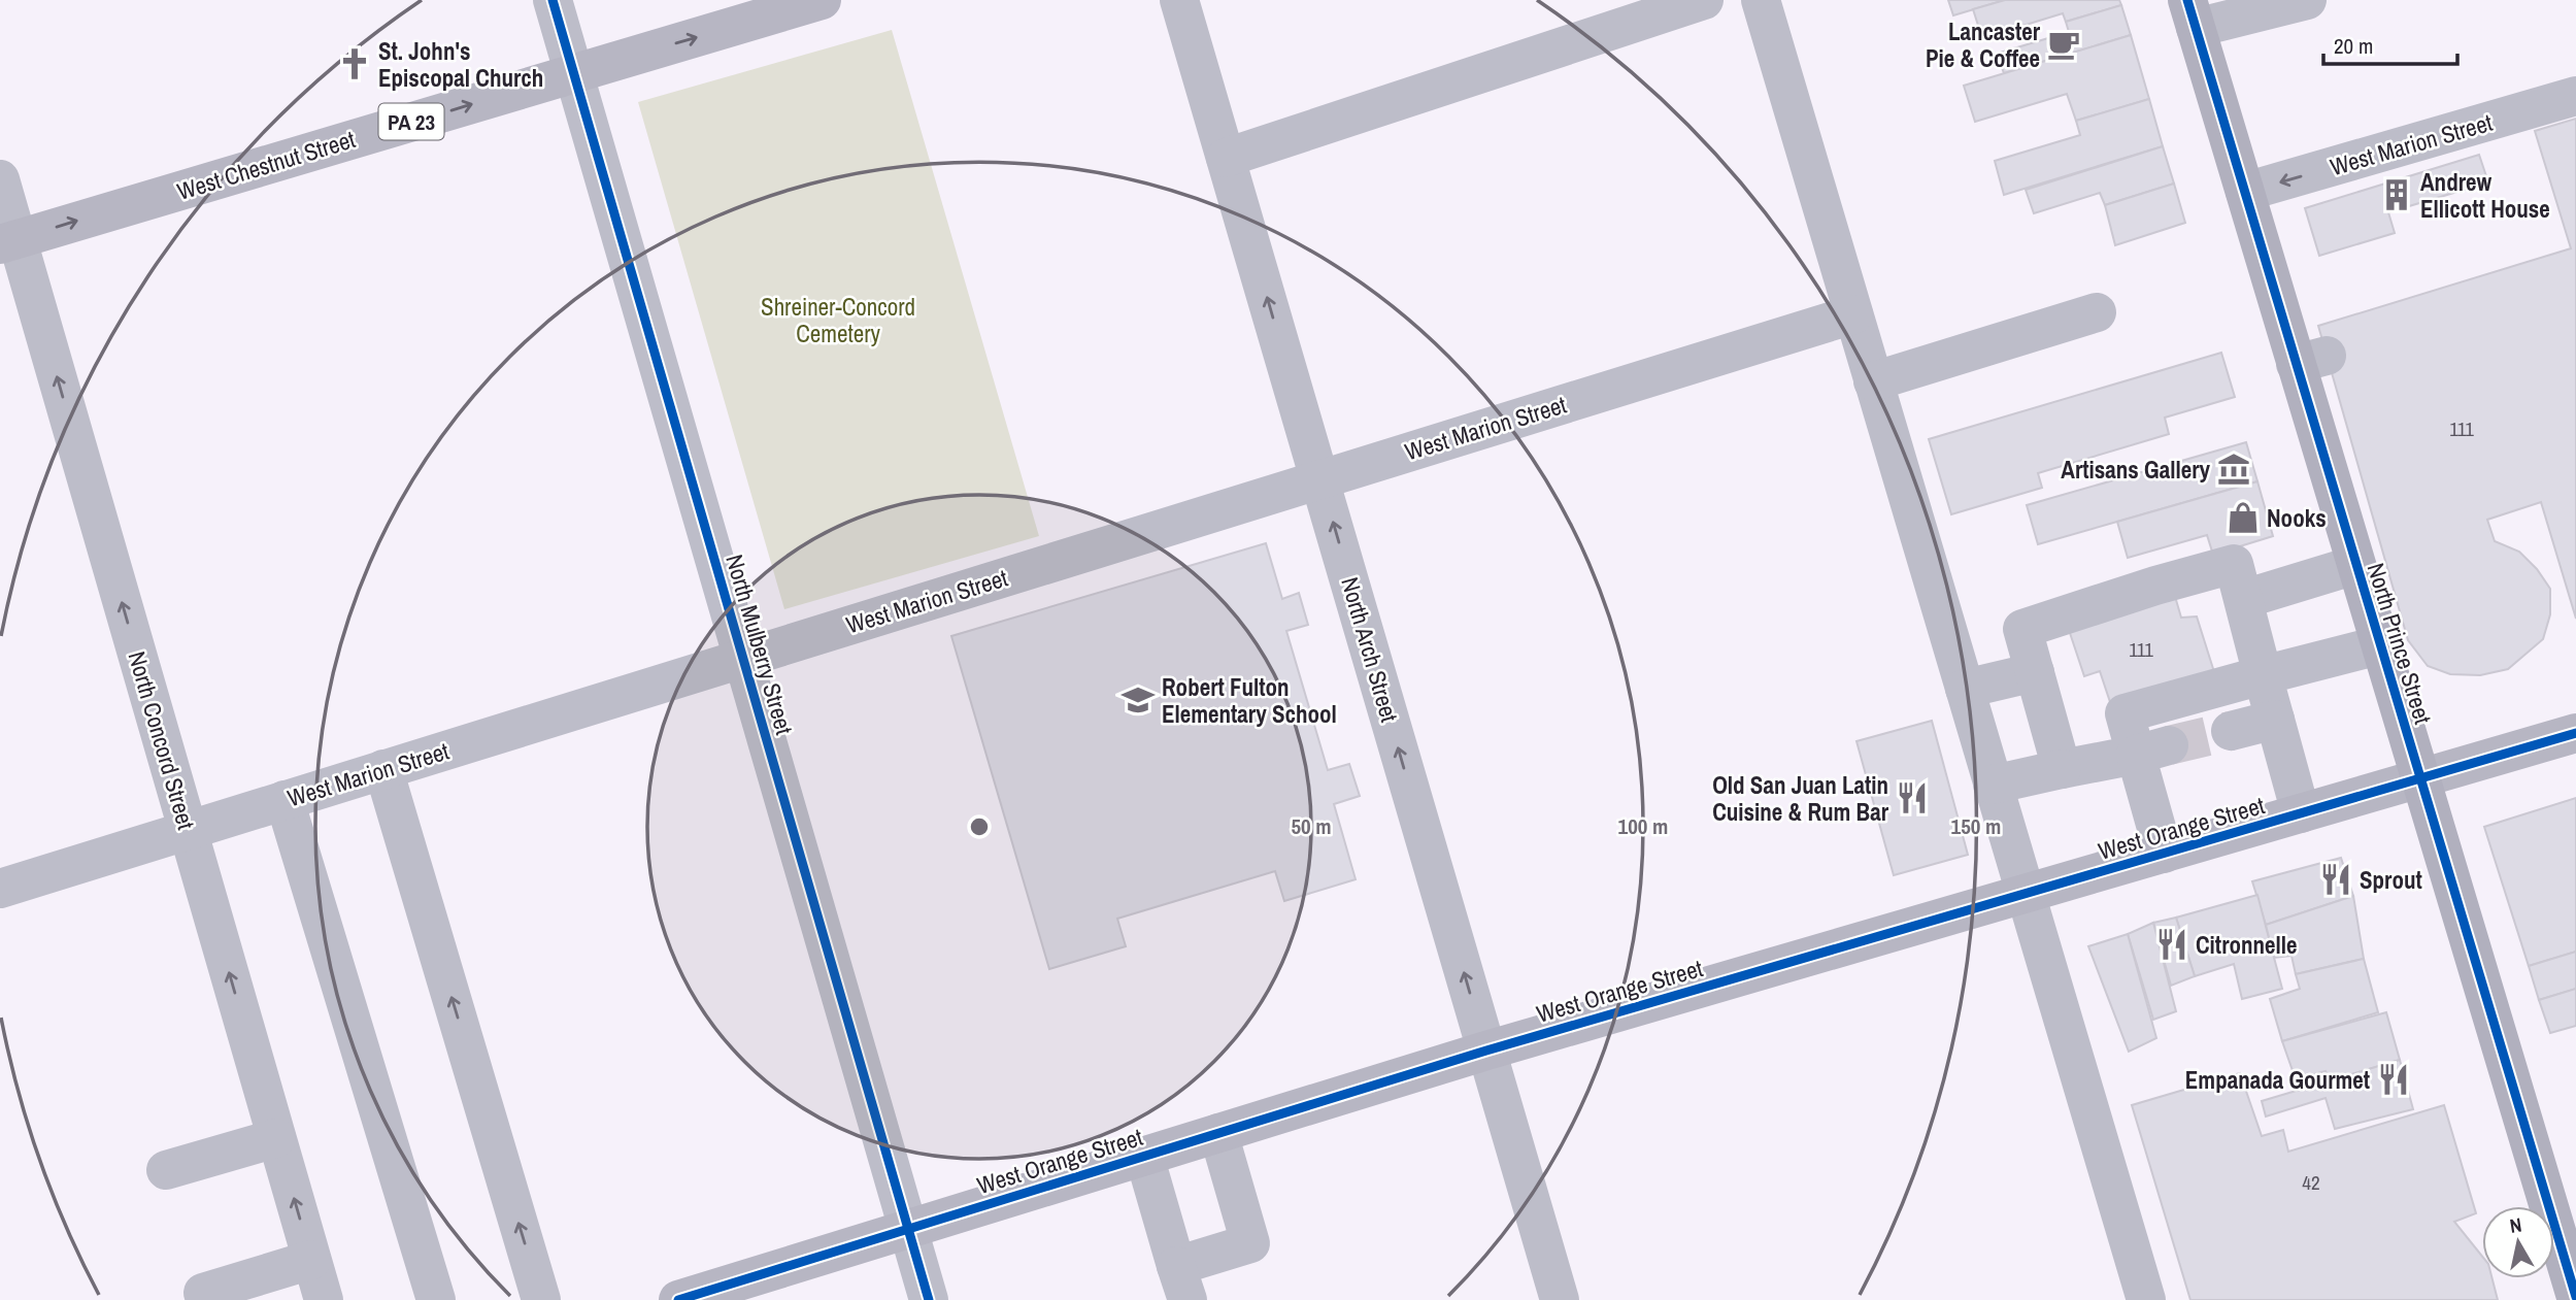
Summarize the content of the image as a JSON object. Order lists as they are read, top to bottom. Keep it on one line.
{"streets":{"highway":["North Prince Street"],"main road":["PA 23","West Chestnut Street","West Orange Street"],"street":["West Marion Street","North Mulberry Street","North Arch Street","North Concord Street"]},"crossings":[["West Marion Street","North Prince Street"],["West Marion Street","North Mulberry Street"],["West Marion Street","North Arch Street"],["West Marion Street","North Concord Street"],["West Chestnut Street","North Mulberry Street"],["West Chestnut Street","North Concord Street"],["North Prince Street","West Orange Street"],["North Mulberry Street","West Orange Street"],["North Arch Street","West Orange Street"]],"one_way":["West Chestnut Street","North Arch Street"],"parks":["Shreiner-Concord Cemetery"],"places":{"cafe":["Lancaster Pie & Coffee"],"church":["St. John's Episcopal Church"],"building":["Andrew Ellicott House"],"museum":["Artisans Gallery"],"shop":["Nooks"],"school or university":["Robert Fulton Elementary School"],"restaurant":["Old San Juan Latin Cuisine & Rum Bar","Sprout","Citronnelle","Empanada Gourmet"]},"house_numbers":["111","111","42"],"scale_bar":"20 m","north":"top","rings":["50 m","100 m","150 m"]}
